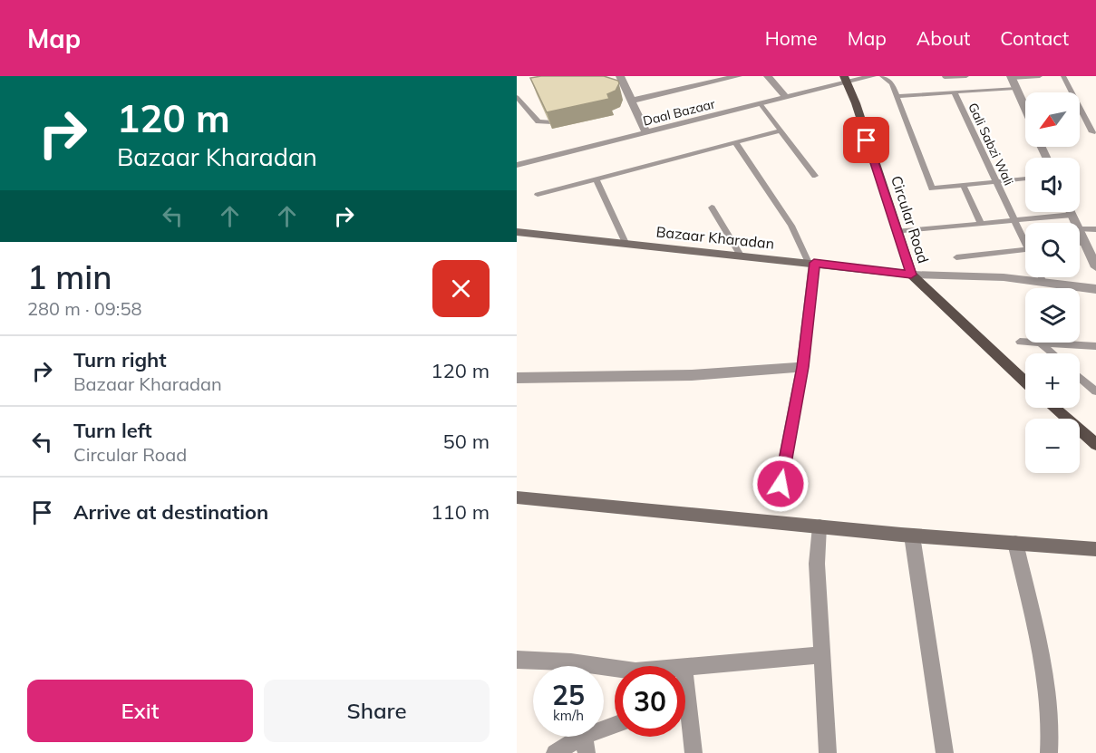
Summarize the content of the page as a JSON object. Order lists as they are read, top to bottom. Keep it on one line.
{"streets":{"main road":["Circular Road"],"street":["Daal Bazaar","Bazaar Kharadan"],"lane":["Gali Sabzi Wali"]},"crossings":[["Daal Bazaar","Circular Road"],["Circular Road","Bazaar Kharadan"]],"north":"bottom left","page":{"header":"Map","nav":["Home","Map","About","Contact"],"turn":["120 m","Bazaar Kharadan"],"map_buttons":["+","−"],"heading":["1 min","280 m · 09:58"],"list":[{"name":"Turn right","note":"Bazaar Kharadan","value":"120 m"},{"name":"Turn left","note":"Circular Road","value":"50 m"},{"name":"Arrive at destination","value":"110 m"}],"speed":"25 km/h","limit":"30","buttons":["Exit","Share"]}}
